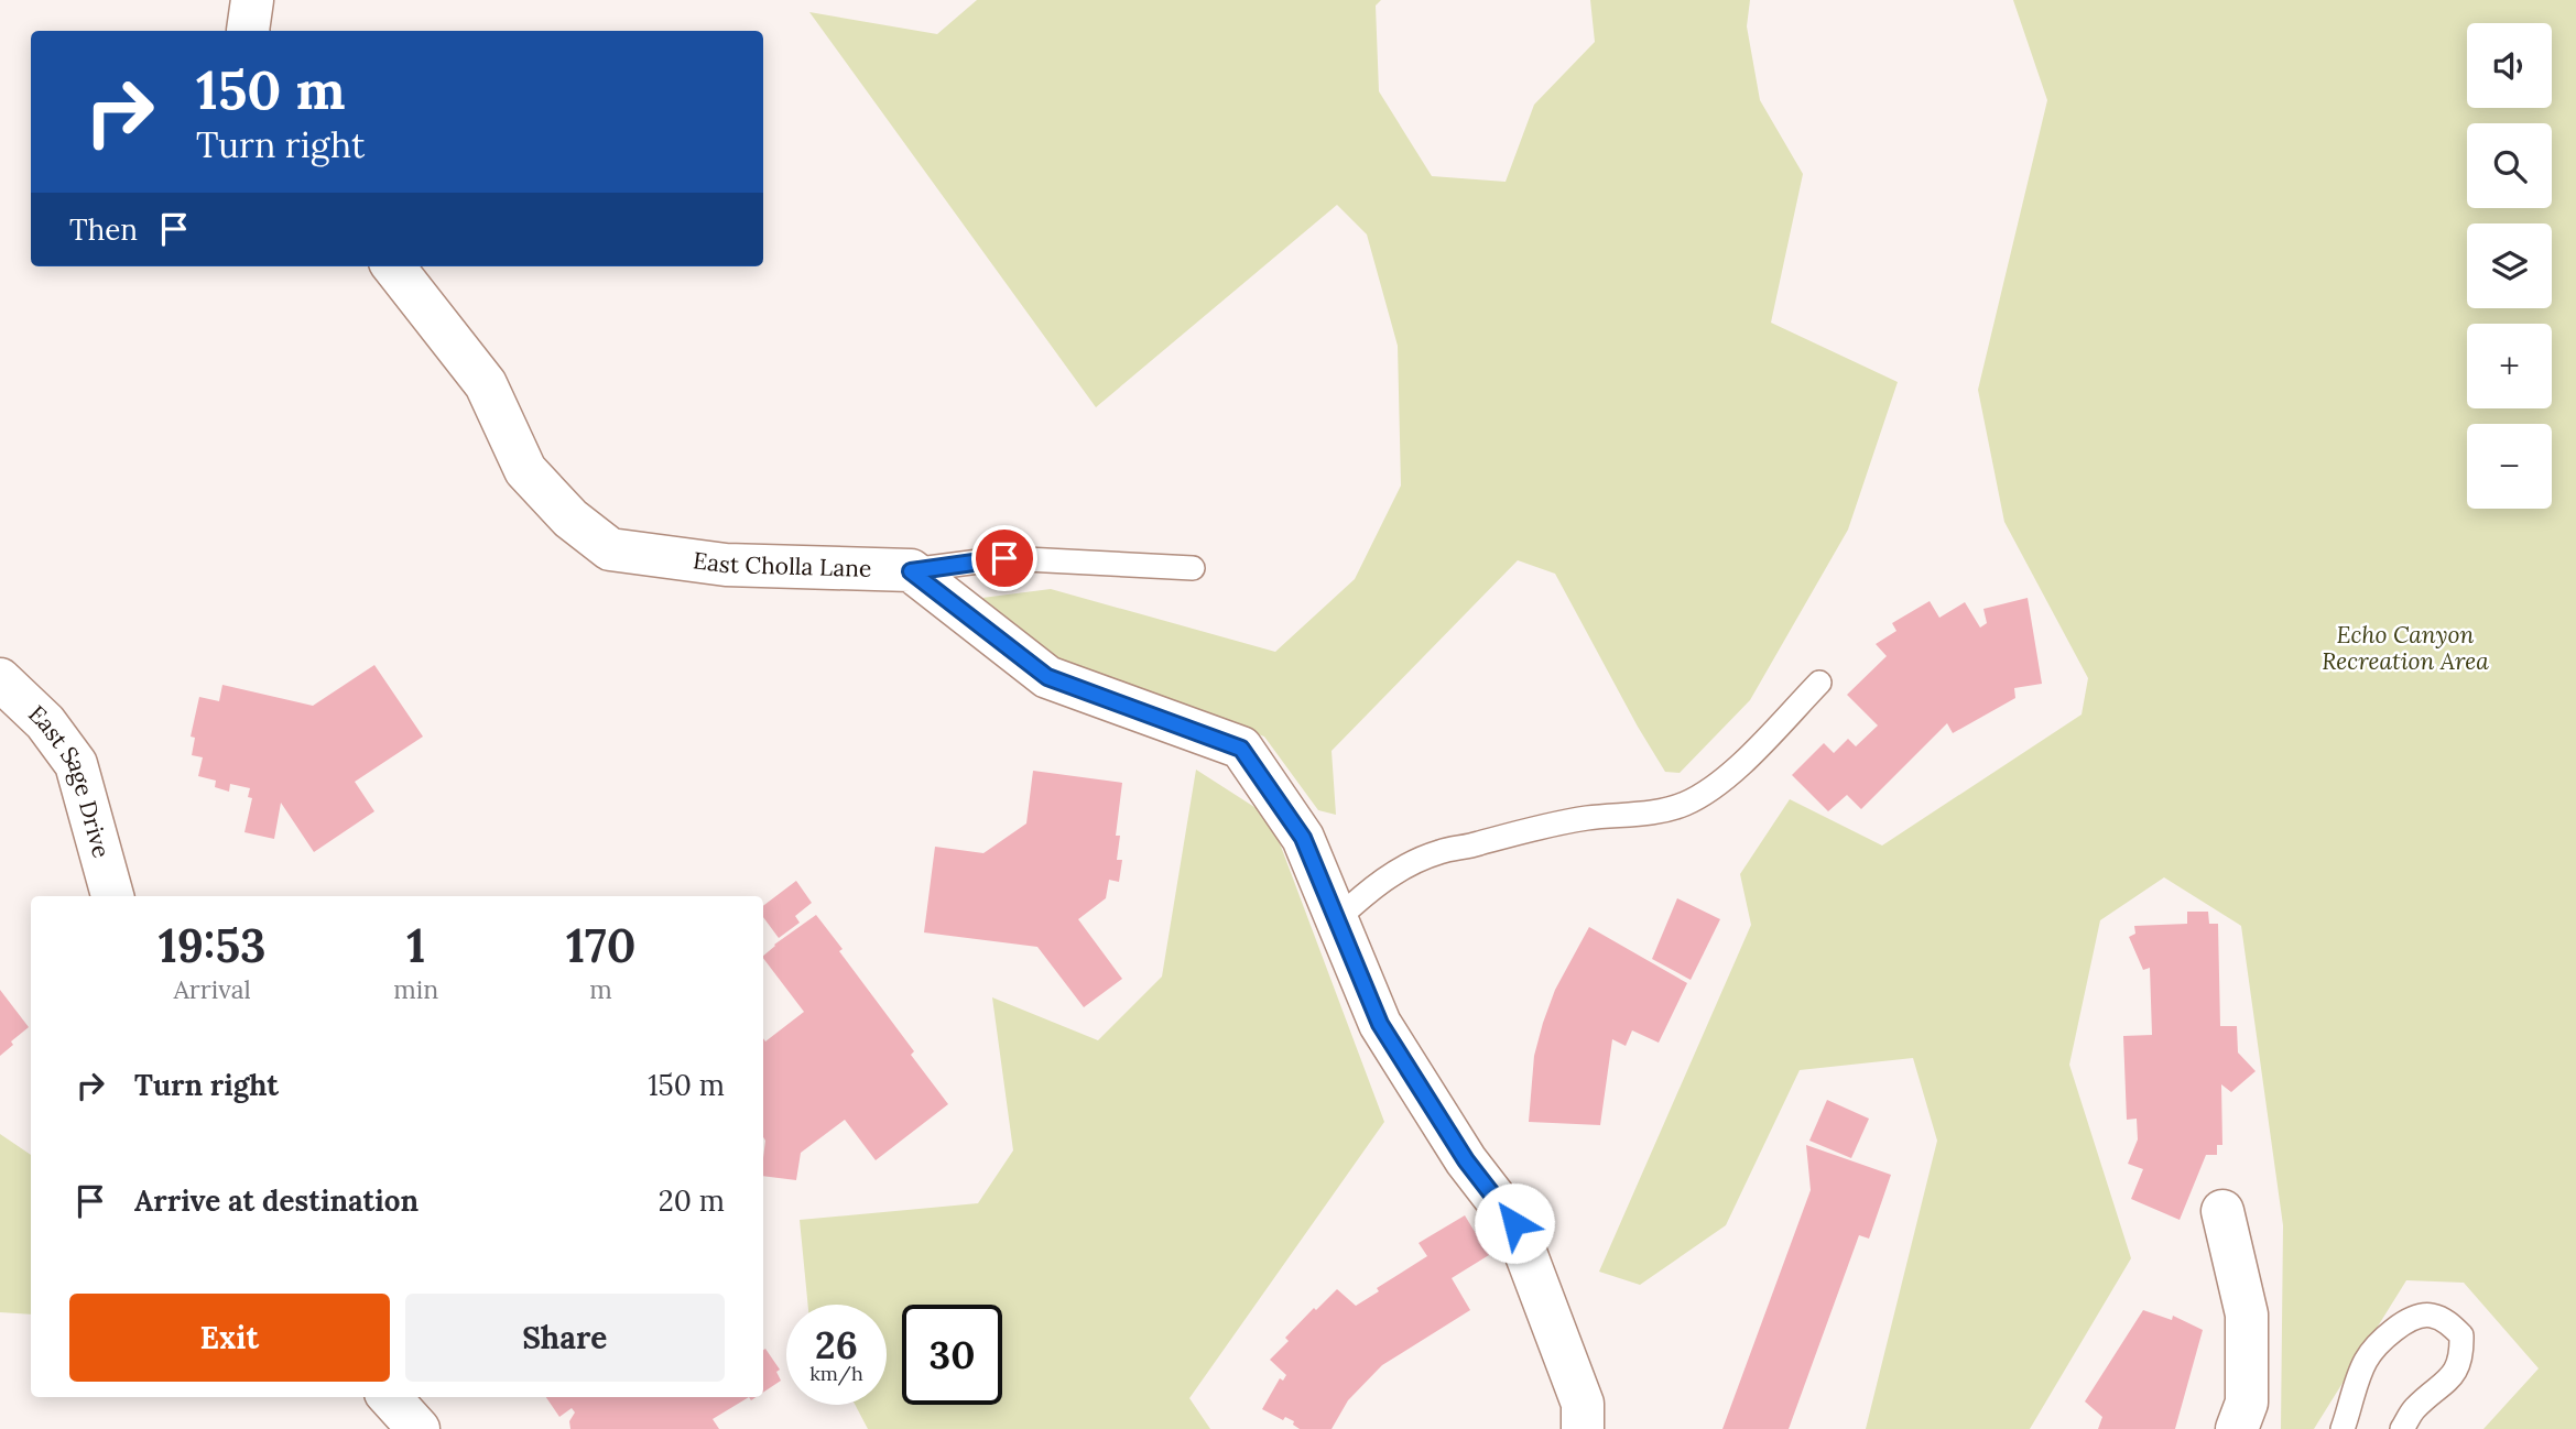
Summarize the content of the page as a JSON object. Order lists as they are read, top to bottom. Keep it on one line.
{"streets":{"street":["East Cholla Lane","East Sage Drive"]},"parks":["Echo Canyon Recreation Area"],"page":{"map_buttons":["+","−"],"turn":["150 m","Turn right"],"then":"Then","eta":["19:53","Arrival","1","min","170","m"],"list":[{"name":"Turn right","value":"150 m"},{"name":"Arrive at destination","value":"20 m"}],"buttons":["Exit","Share"],"speed":"26 km/h","limit":"30"}}
